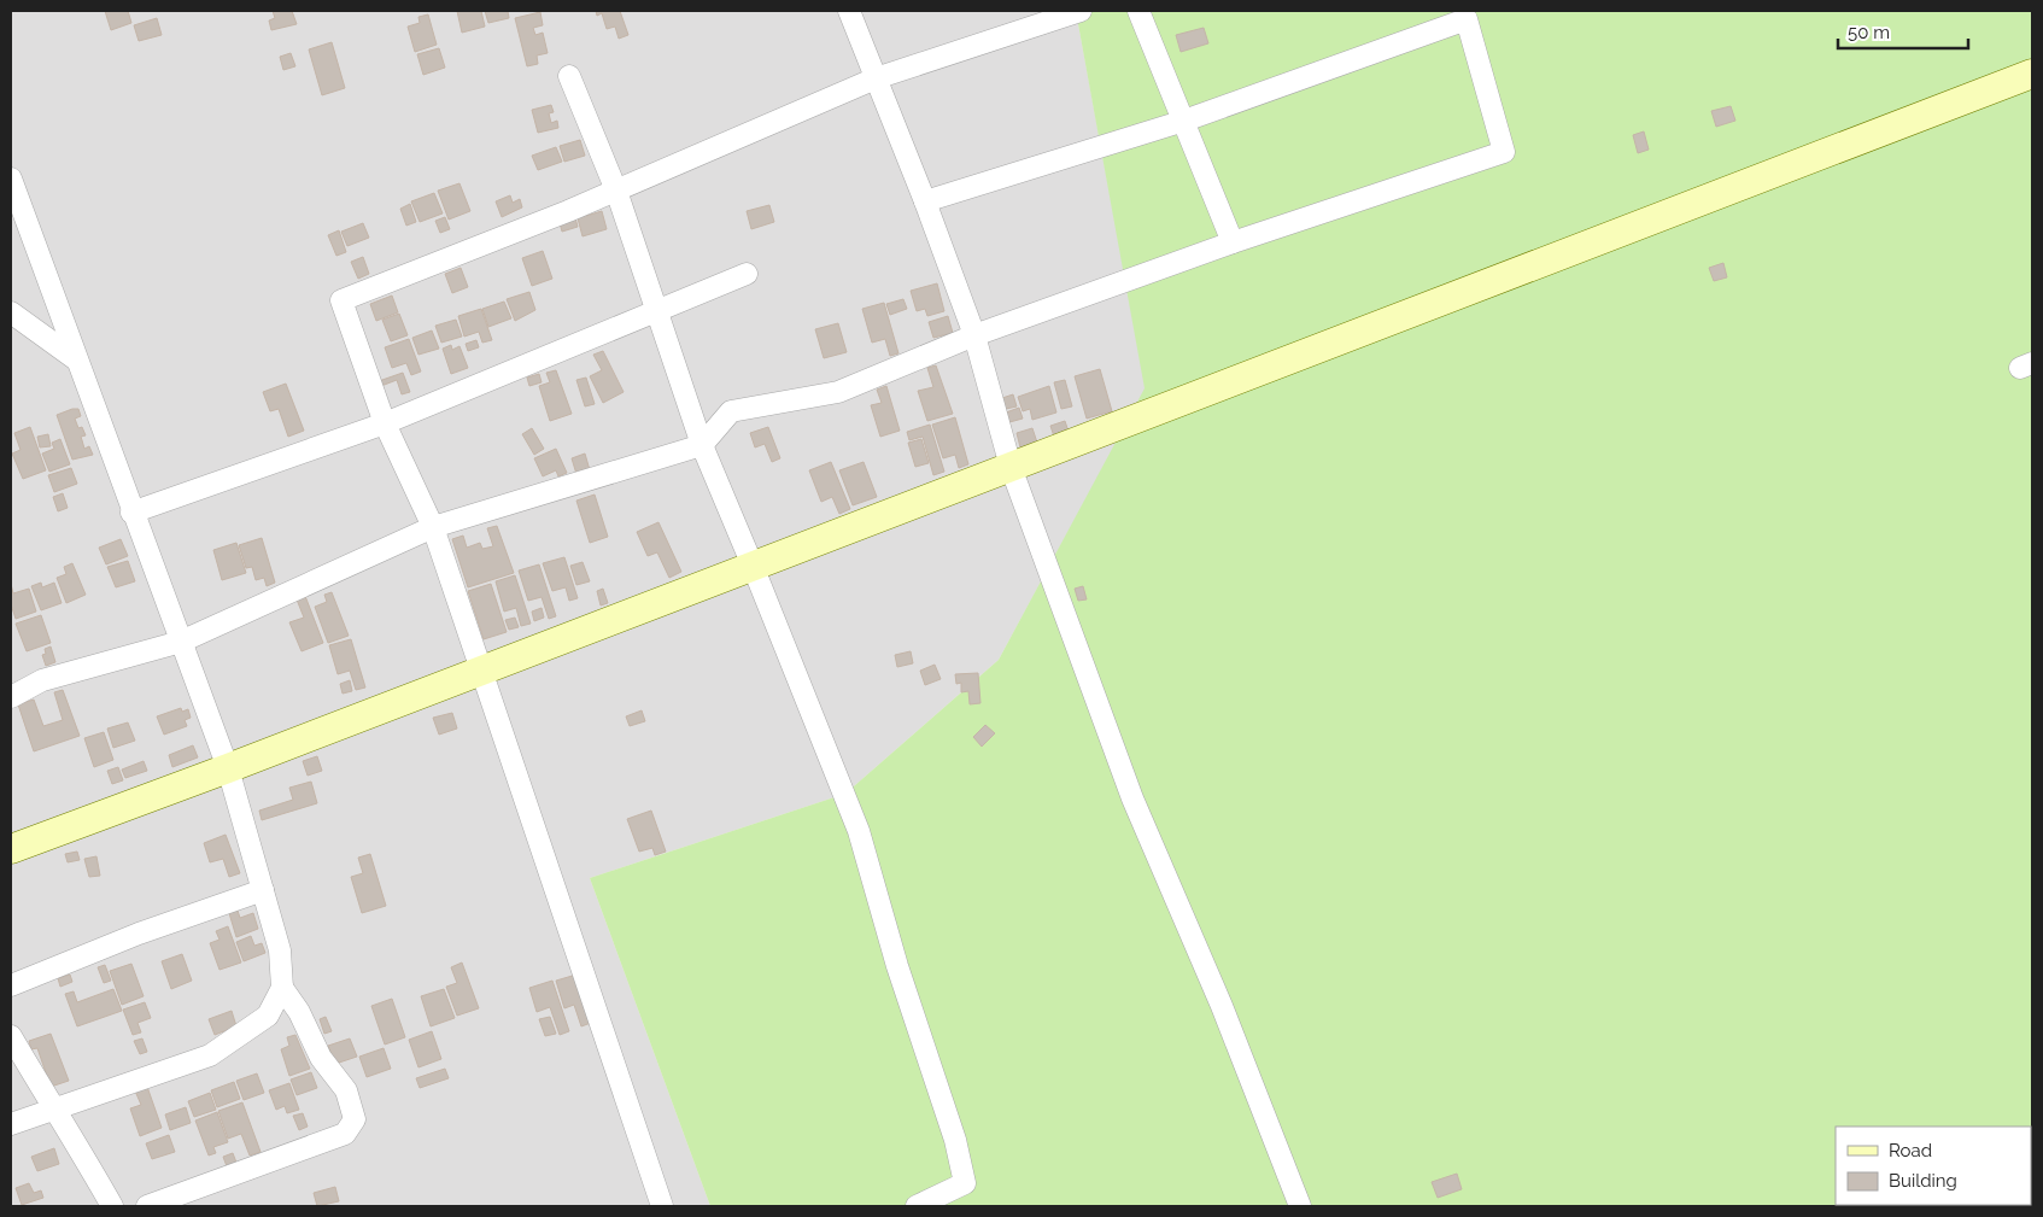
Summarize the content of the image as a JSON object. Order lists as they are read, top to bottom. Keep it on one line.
{"legend":["Road","Building"],"scale_bar":"50 m"}
